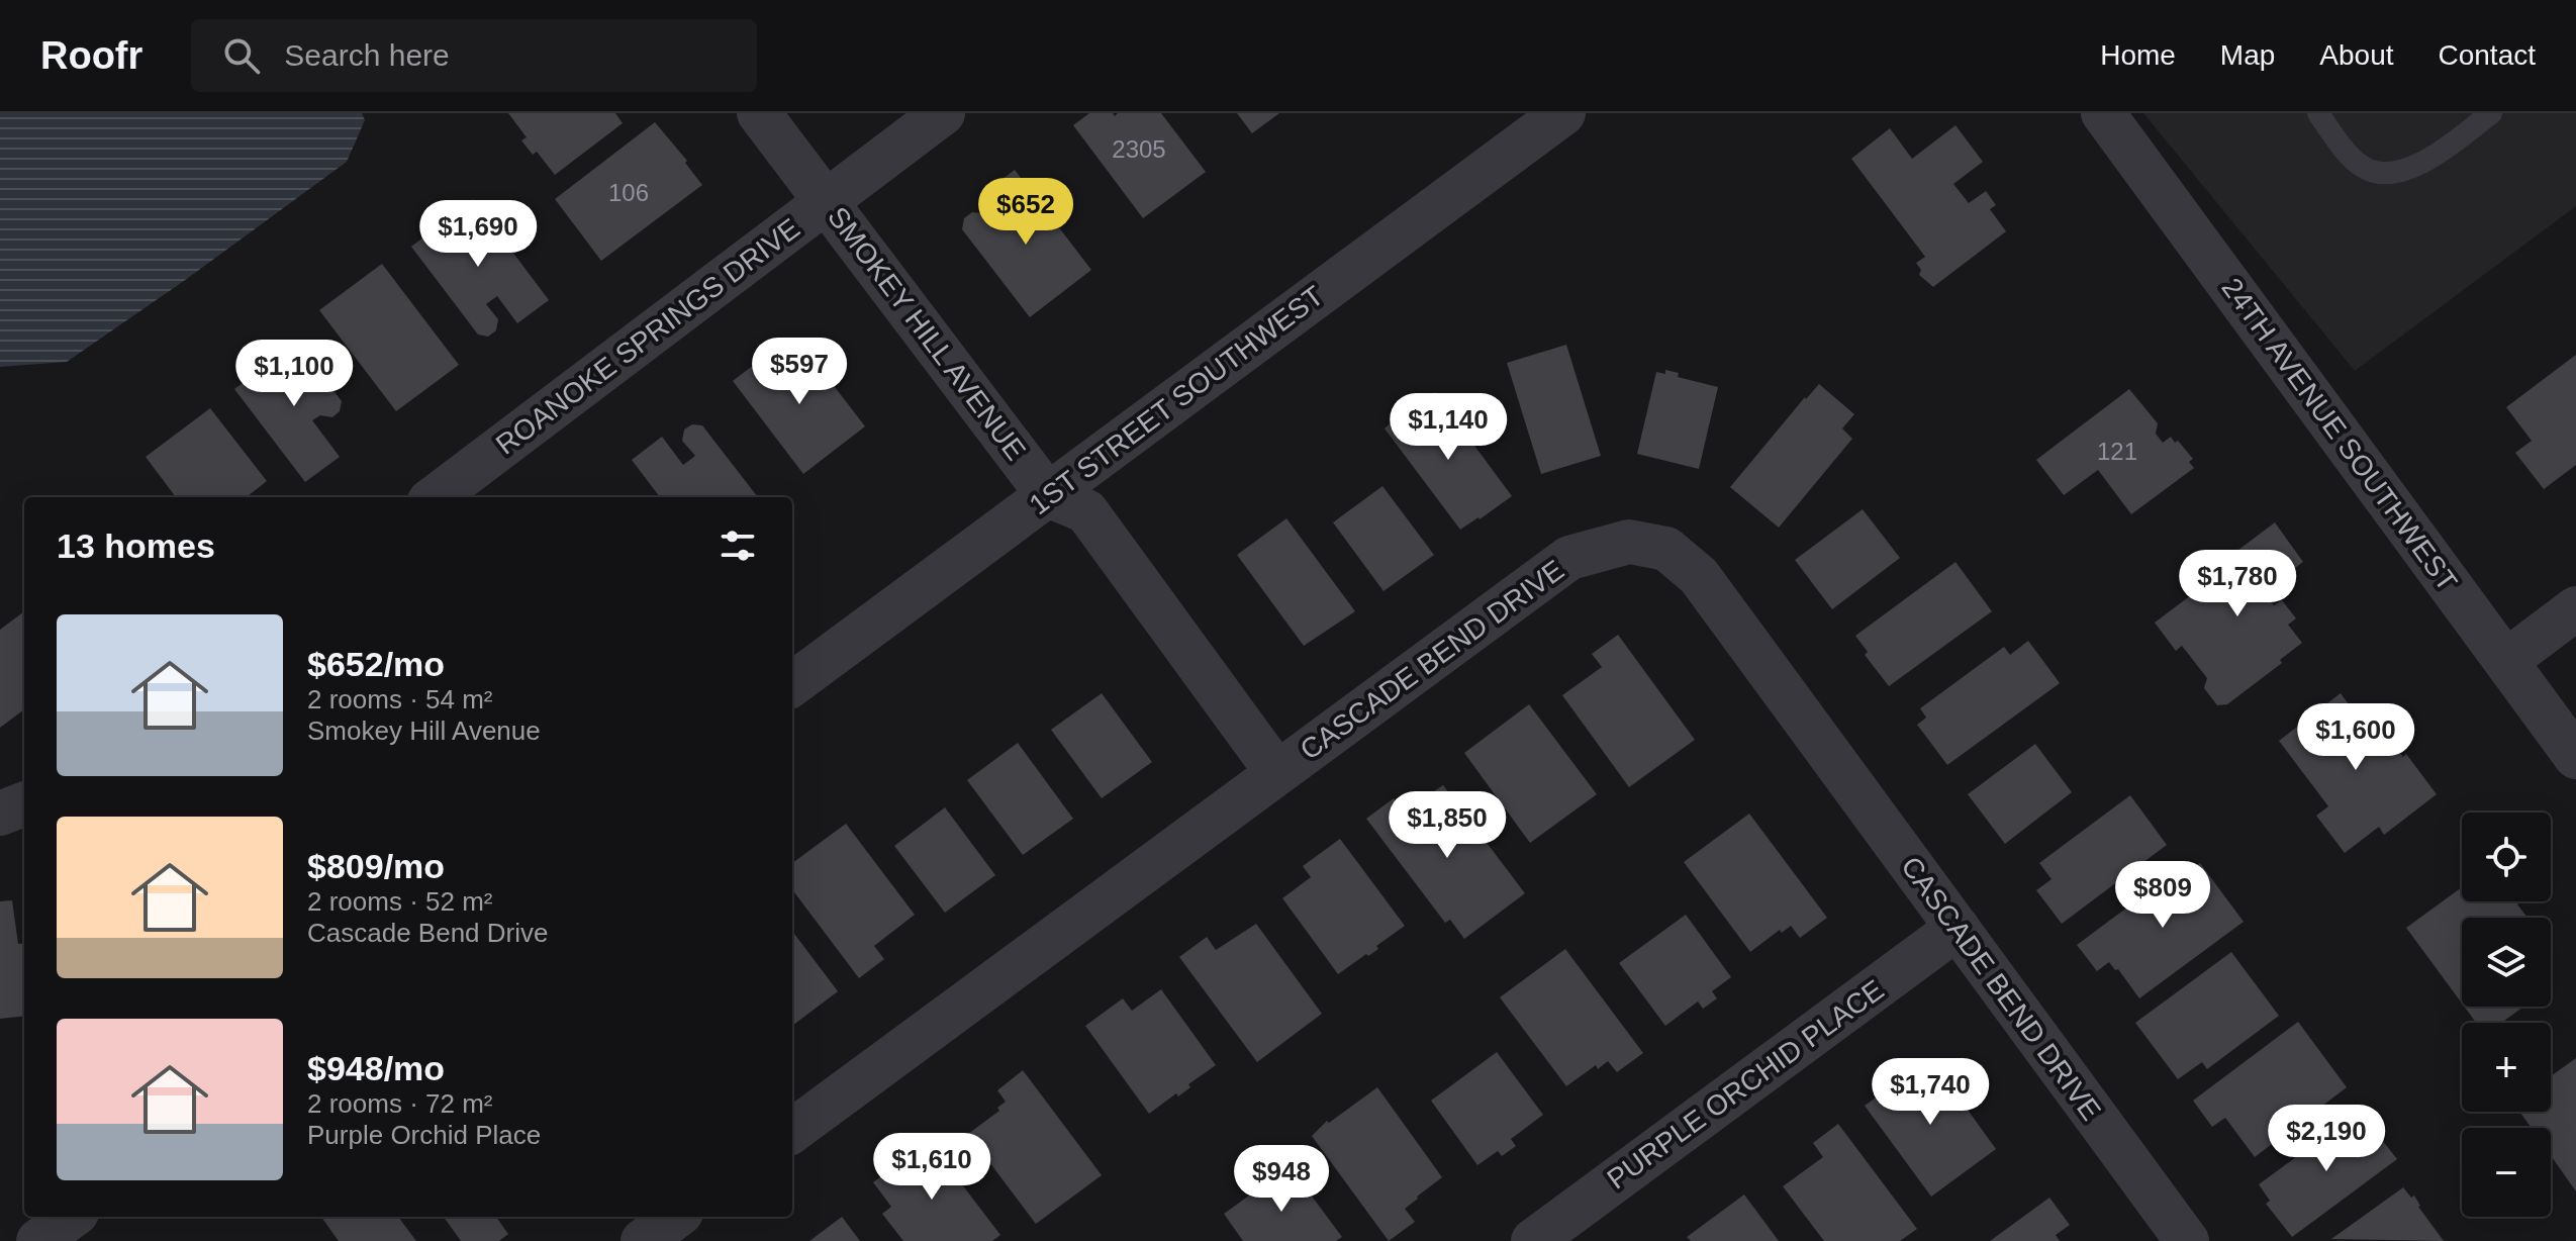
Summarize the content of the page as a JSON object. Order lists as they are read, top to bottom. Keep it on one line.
{"streets":{"street":["SMOKEY HILL AVENUE","ROANOKE SPRINGS DRIVE","1ST STREET SOUTHWEST","24TH AVENUE SOUTHWEST","CASCADE BEND DRIVE","PURPLE ORCHID PLACE"]},"crossings":[["SMOKEY HILL AVENUE","ROANOKE SPRINGS DRIVE"],["SMOKEY HILL AVENUE","1ST STREET SOUTHWEST"],["CASCADE BEND DRIVE","PURPLE ORCHID PLACE"]],"house_numbers":["2305","106","121"],"page":{"header":"Roofr","search":"Search here","nav":["Home","Map","About","Contact"],"price":["$652","$1,690","$597","$1,100","$1,140","$1,780","$1,600","$1,850","$809","$1,740","$2,190","$1,610","$948"],"heading":"13 homes","list":[{"name":"$652/mo","note":"2 rooms · 54 m² · Smokey Hill Avenue"},{"name":"$809/mo","note":"2 rooms · 52 m² · Cascade Bend Drive"},{"name":"$948/mo","note":"2 rooms · 72 m² · Purple Orchid Place"}],"map_buttons":["+","−"]}}
